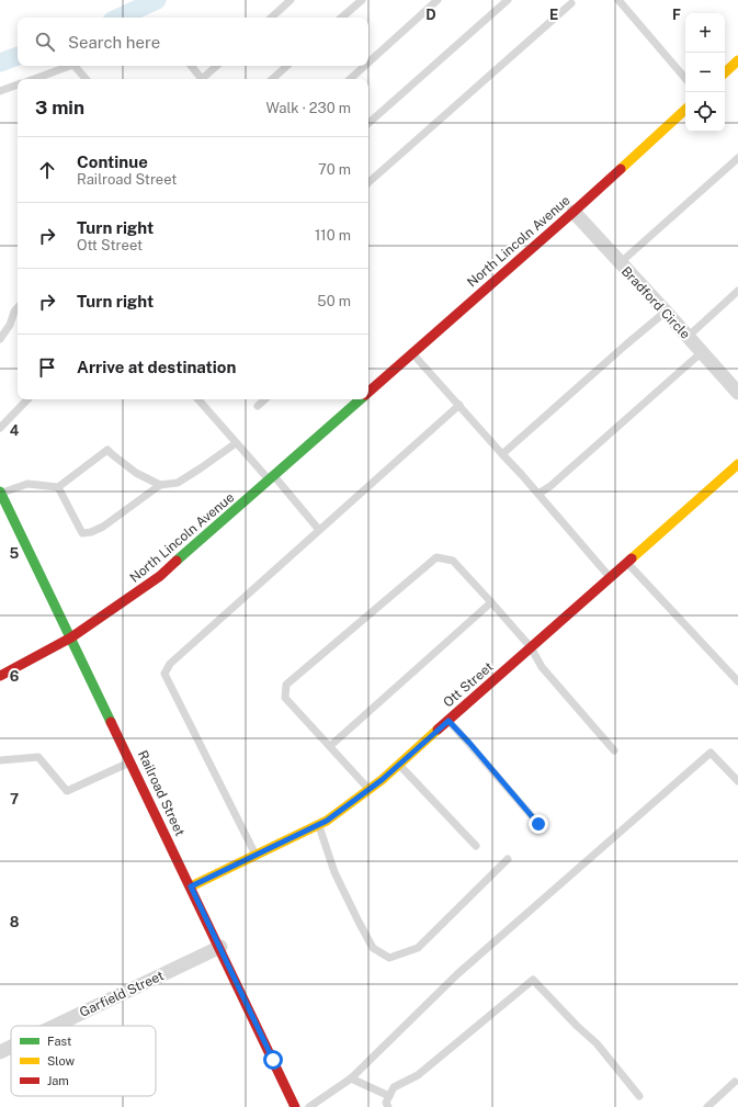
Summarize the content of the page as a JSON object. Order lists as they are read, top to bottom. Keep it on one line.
{"streets":{"main road":["North Lincoln Avenue","Ott Street","Railroad Street"],"street":["Bradford Circle","Garfield Street"]},"crossings":[["North Lincoln Avenue","Bradford Circle"],["North Lincoln Avenue","Railroad Street"],["Ott Street","Railroad Street"],["Railroad Street","Garfield Street"]],"legend":["Fast","Slow","Jam"],"page":{"map_buttons":["+","−"],"search":"Search here","heading":["3 min","Walk · 230 m"],"list":[["Continue","Railroad Street","70 m"],["Turn right","Ott Street","110 m"],["Turn right","50 m"],"Arrive at destination"]},"grid":{"columns":["D","E","F"],"rows":["4","5","6","7","8"]}}
